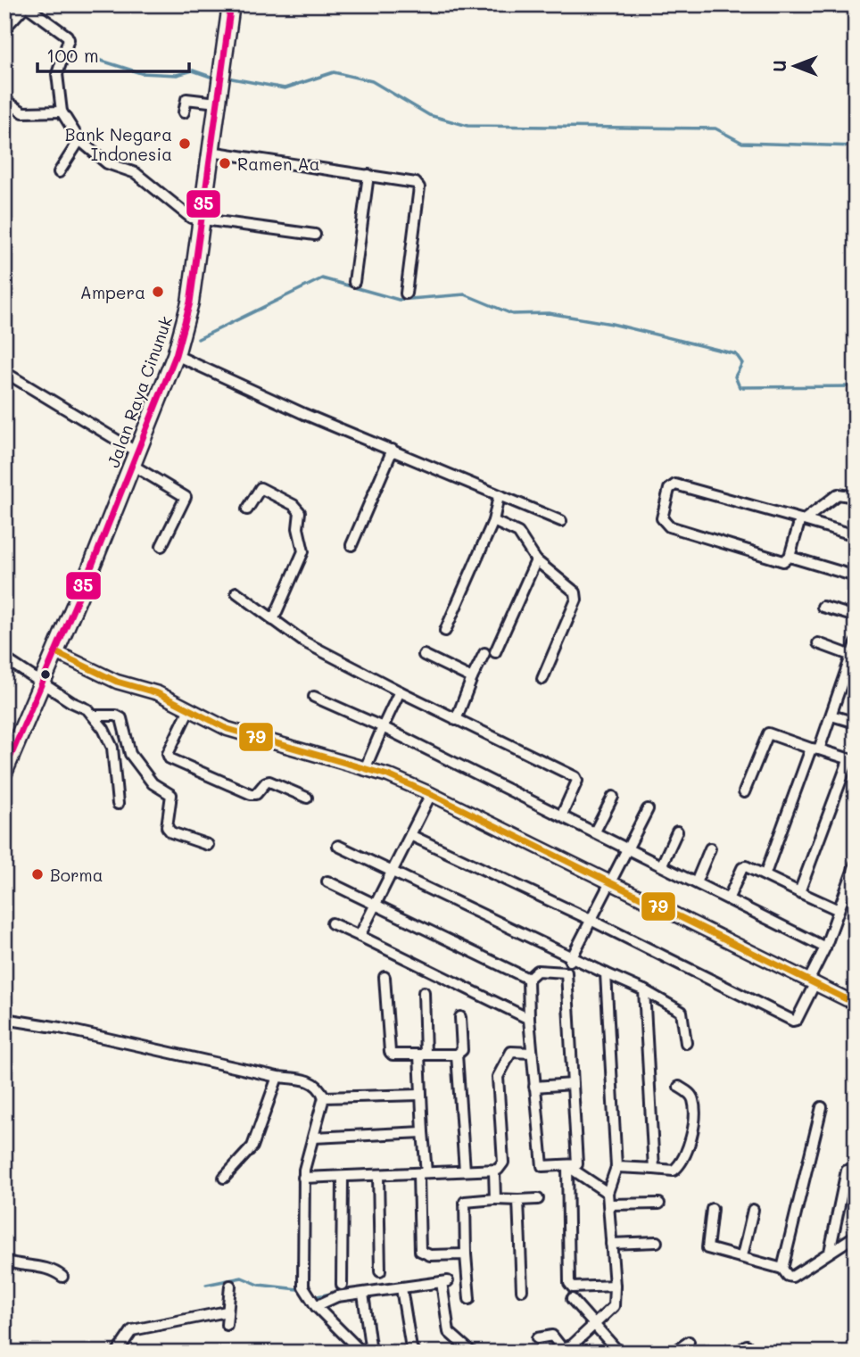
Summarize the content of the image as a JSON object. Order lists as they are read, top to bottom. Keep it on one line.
{"streets":{"highway":["Jalan Raya Cinunuk"]},"places":["Bank Negara Indonesia","Ramen Aa","Ampera","Borma"],"lines":["transit line 35","transit line 79"],"scale_bar":"100 m","north":"left"}
